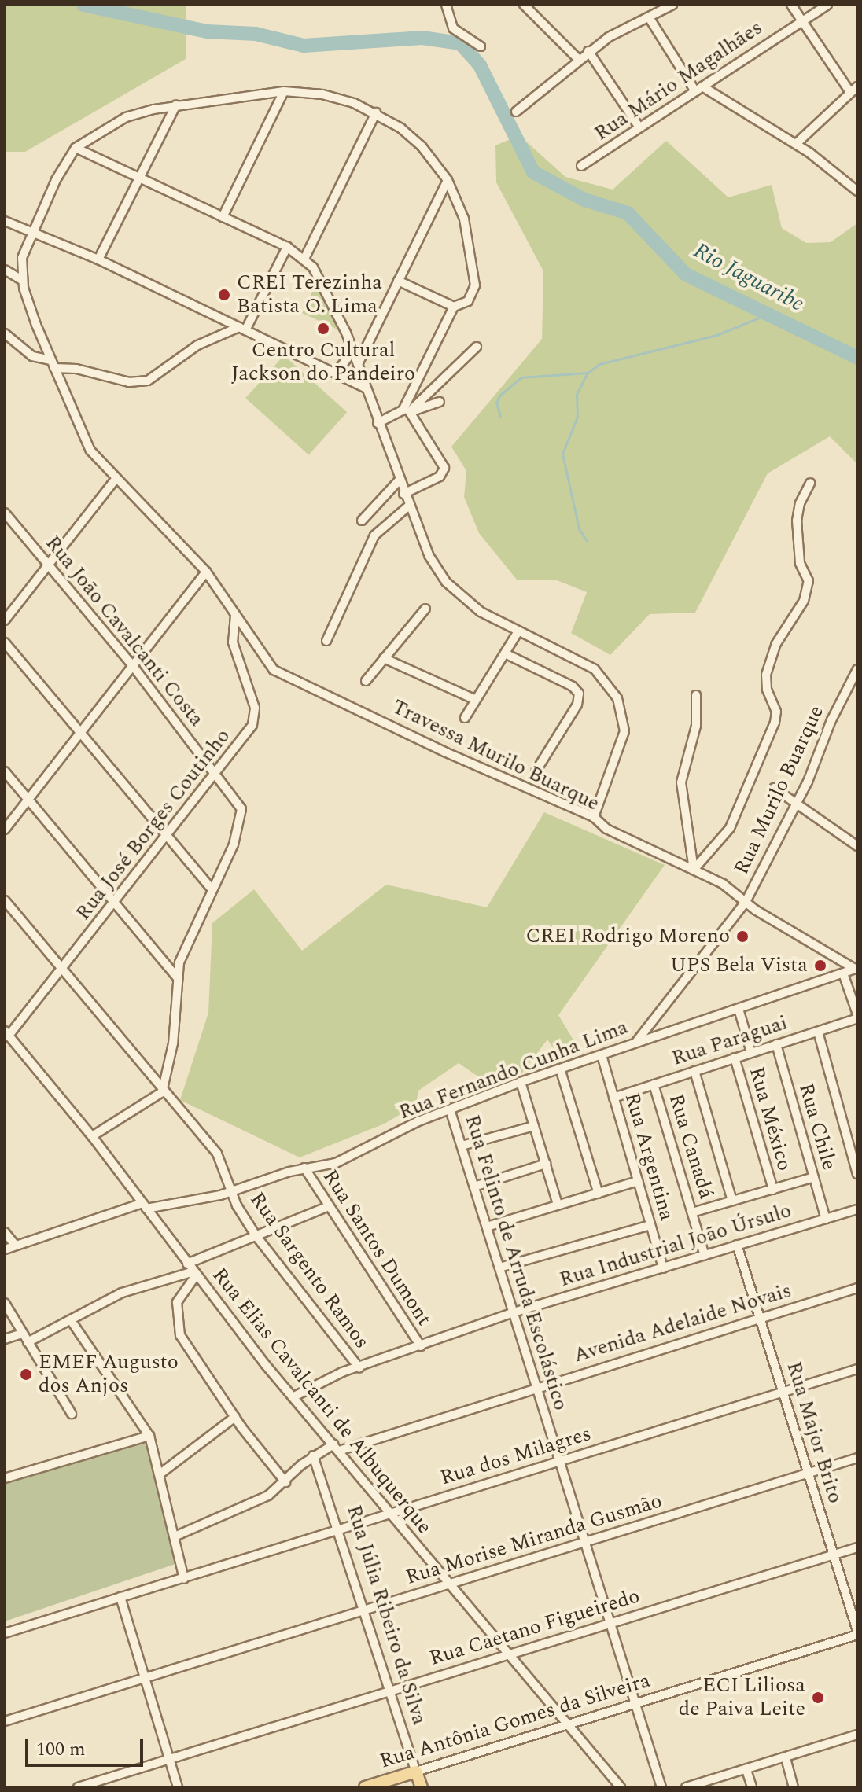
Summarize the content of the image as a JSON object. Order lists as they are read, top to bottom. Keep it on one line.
{"streets":{"main road":["Rua Júlia Ribeiro da Silva","Rua Antônia Gomes da Silveira"],"street":["Rua Mário Magalhães","Rua João Cavalcanti Costa","Travessa Murilo Buarque","Rua Murilo Buarque","Rua José Borges Coutinho","Rua Paraguai","Rua Fernando Cunha Lima","Rua México","Rua Chile","Rua Canadá","Rua Argentina","Rua Industrial João Úrsulo","Rua Santos Dumont","Rua Felinto de Arruda Escolástico","Rua Sargento Ramos","Avenida Adelaide Novais","Rua Elias Cavalcanti de Albuquerque","Rua Major Brito","Rua dos Milagres","Rua Morise Miranda Gusmão","Rua Caetano Figueiredo"]},"crossings":[["Rua João Cavalcanti Costa","Rua José Borges Coutinho"],["Rua João Cavalcanti Costa","Rua Sargento Ramos"],["Travessa Murilo Buarque","Rua Murilo Buarque"],["Travessa Murilo Buarque","Rua José Borges Coutinho"],["Travessa Murilo Buarque","Rua Fernando Cunha Lima"],["Rua Murilo Buarque","Rua Fernando Cunha Lima"],["Rua José Borges Coutinho","Rua Sargento Ramos"],["Rua José Borges Coutinho","Rua Elias Cavalcanti de Albuquerque"],["Rua Paraguai","Rua México"],["Rua Paraguai","Rua Chile"],["Rua Paraguai","Rua Canadá"],["Rua Paraguai","Rua Argentina"],["Rua Fernando Cunha Lima","Rua Argentina"],["Rua Fernando Cunha Lima","Rua Santos Dumont"],["Rua Fernando Cunha Lima","Rua Felinto de Arruda Escolástico"],["Rua Fernando Cunha Lima","Rua Sargento Ramos"],["Rua Fernando Cunha Lima","Rua Elias Cavalcanti de Albuquerque"],["Rua Chile","Rua Industrial João Úrsulo"],["Rua Canadá","Rua Industrial João Úrsulo"],["Rua Argentina","Rua Industrial João Úrsulo"],["Rua Industrial João Úrsulo","Rua Santos Dumont"],["Rua Industrial João Úrsulo","Rua Felinto de Arruda Escolástico"],["Rua Industrial João Úrsulo","Rua Sargento Ramos"],["Rua Industrial João Úrsulo","Rua Elias Cavalcanti de Albuquerque"],["Rua Industrial João Úrsulo","Rua Major Brito"],["Rua Felinto de Arruda Escolástico","Avenida Adelaide Novais"],["Rua Felinto de Arruda Escolástico","Rua dos Milagres"],["Rua Felinto de Arruda Escolástico","Rua Morise Miranda Gusmão"],["Rua Felinto de Arruda Escolástico","Rua Caetano Figueiredo"],["Rua Felinto de Arruda Escolástico","Rua Antônia Gomes da Silveira"],["Avenida Adelaide Novais","Rua Elias Cavalcanti de Albuquerque"],["Avenida Adelaide Novais","Rua Major Brito"],["Avenida Adelaide Novais","Rua Júlia Ribeiro da Silva"],["Rua Elias Cavalcanti de Albuquerque","Rua dos Milagres"],["Rua Elias Cavalcanti de Albuquerque","Rua Morise Miranda Gusmão"],["Rua Elias Cavalcanti de Albuquerque","Rua Caetano Figueiredo"],["Rua Elias Cavalcanti de Albuquerque","Rua Antônia Gomes da Silveira"],["Rua Major Brito","Rua dos Milagres"],["Rua Major Brito","Rua Morise Miranda Gusmão"],["Rua Major Brito","Rua Caetano Figueiredo"],["Rua Major Brito","Rua Antônia Gomes da Silveira"],["Rua dos Milagres","Rua Júlia Ribeiro da Silva"],["Rua Morise Miranda Gusmão","Rua Júlia Ribeiro da Silva"],["Rua Júlia Ribeiro da Silva","Rua Caetano Figueiredo"],["Rua Júlia Ribeiro da Silva","Rua Antônia Gomes da Silveira"]],"water":["Rio Jaguaribe"],"places":["CREI Terezinha Batista O. Lima","Centro Cultural Jackson do Pandeiro","CREI Rodrigo Moreno","UPS Bela Vista","EMEF Augusto dos Anjos","ECI Liliosa de Paiva Leite"],"scale_bar":"100 m"}
